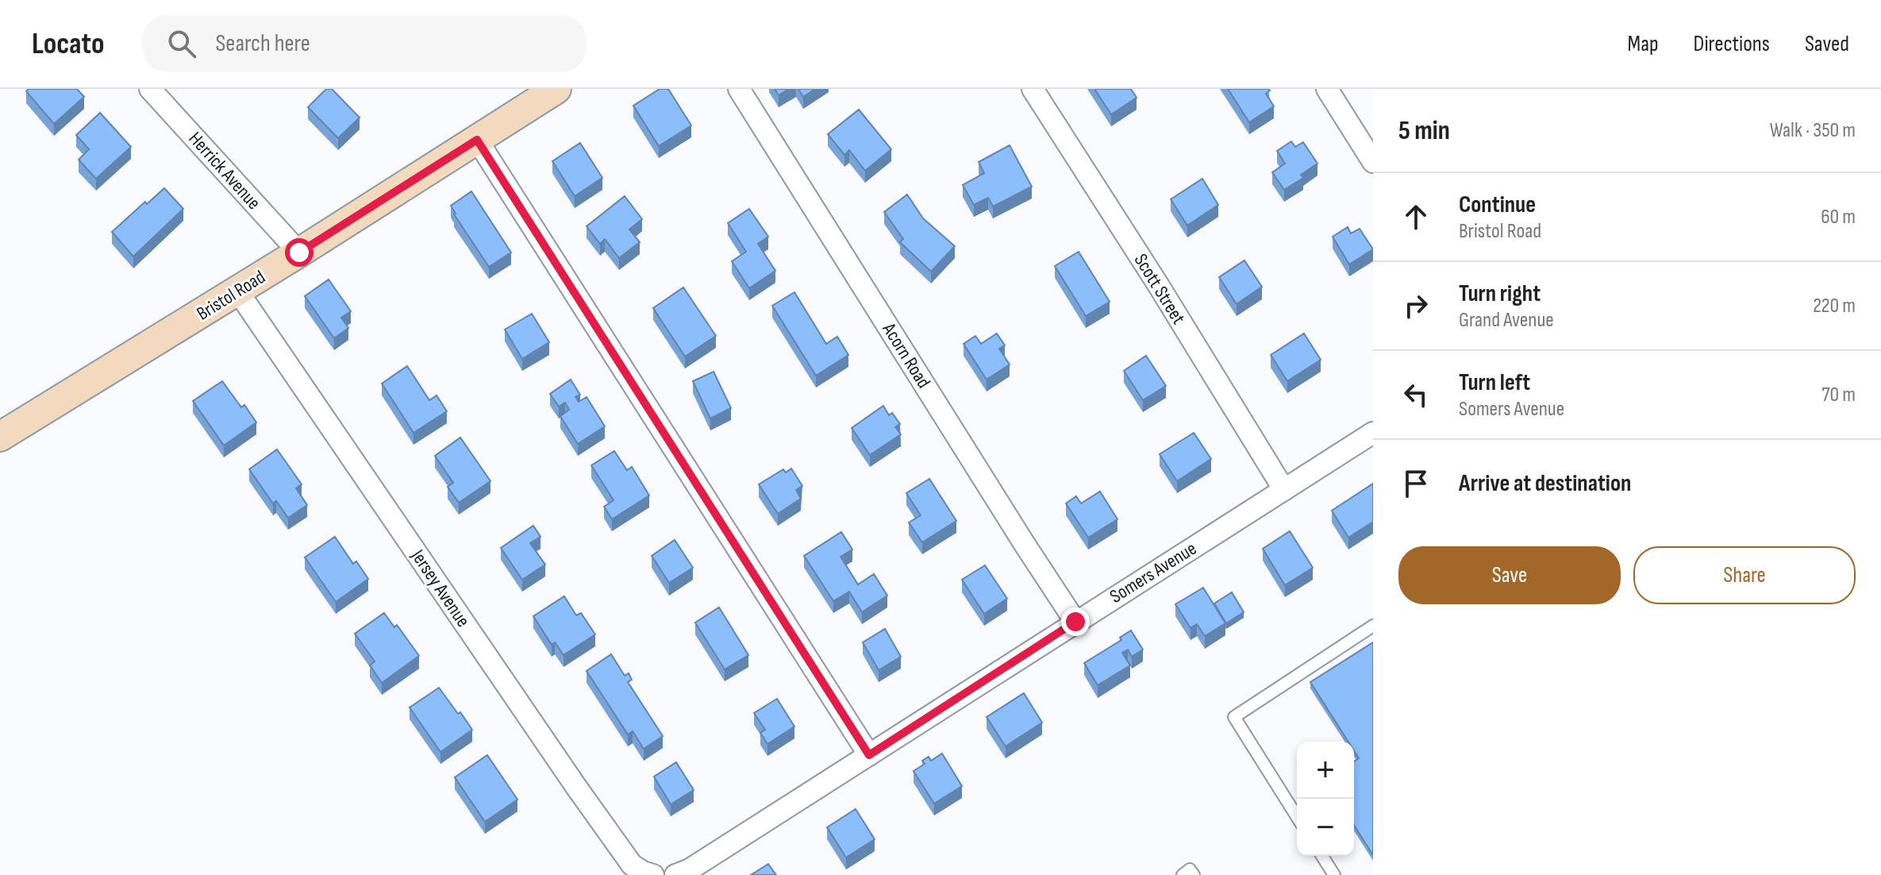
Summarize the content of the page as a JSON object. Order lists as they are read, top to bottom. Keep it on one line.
{"streets":{"main road":["Bristol Road"],"street":["Herrick Avenue","Scott Street","Acorn Road","Somers Avenue","Jersey Avenue"]},"crossings":[["Herrick Avenue","Bristol Road"],["Scott Street","Somers Avenue"],["Bristol Road","Jersey Avenue"],["Acorn Road","Somers Avenue"]],"page":{"header":"Locato","search":"Search here","nav":["Map","Directions","Saved"],"heading":["5 min","Walk · 350 m"],"list":[["Continue","Bristol Road","60 m"],["Turn right","Grand Avenue","220 m"],["Turn left","Somers Avenue","70 m"],"Arrive at destination"],"buttons":["Save","Share"],"map_buttons":["+","−"]}}
